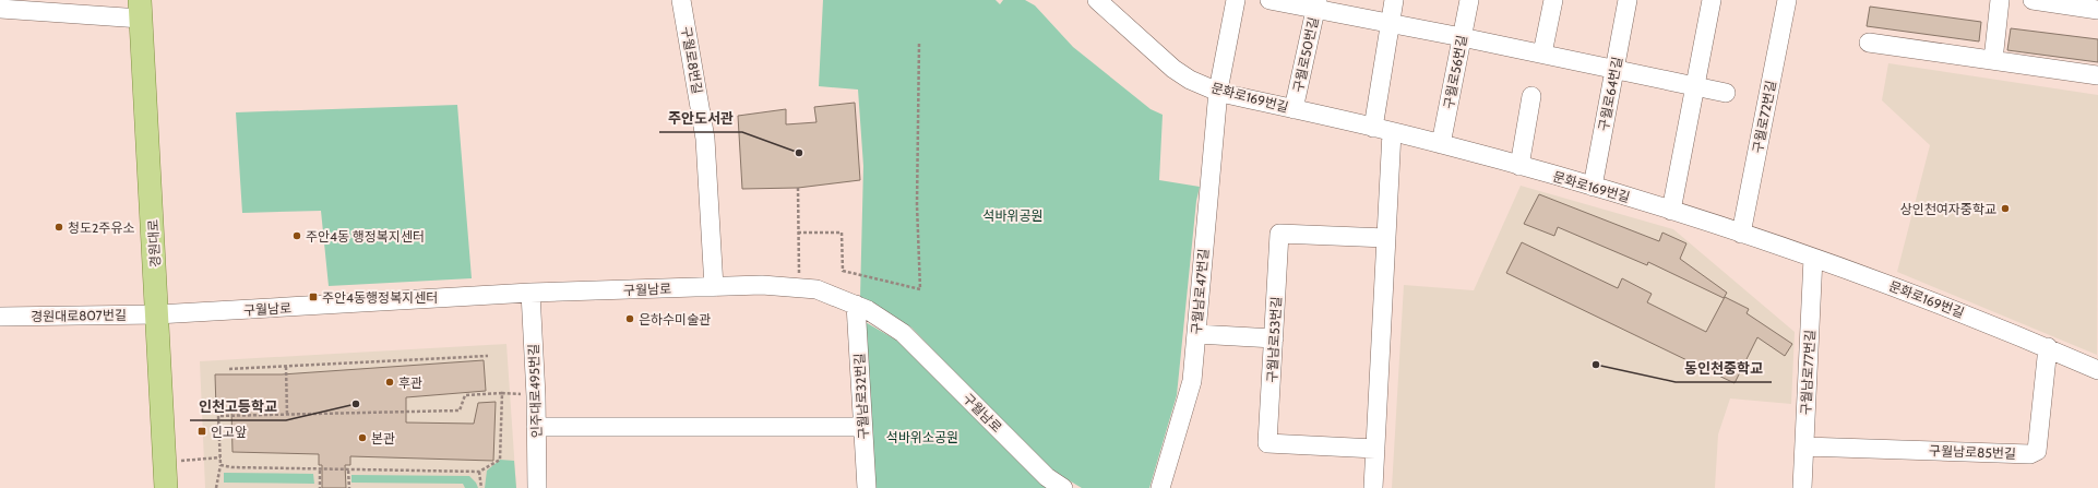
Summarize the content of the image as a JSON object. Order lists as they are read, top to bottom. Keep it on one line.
{"streets":{"main road":["경원대로"],"street":["구월로50번길","구월로8번길","구월로56번길","구월로64번길","문화로169번길","구월로72번길","구월남로","구월남로47번길","경원대로807번길","구월남로53번길","구월남로77번길","인주대로495번길","구월남로32번길","구월남로85번길"]},"crossings":[["구월로50번길","문화로169번길"],["구월로8번길","구월남로"],["구월로56번길","문화로169번길"],["구월로64번길","문화로169번길"],["문화로169번길","구월로72번길"],["문화로169번길","구월남로47번길"],["문화로169번길","구월남로77번길"],["문화로169번길","구월남로85번길"],["경원대로","구월남로"],["경원대로","경원대로807번길"],["구월남로","경원대로807번길"],["구월남로","인주대로495번길"],["구월남로","구월남로32번길"],["구월남로77번길","구월남로85번길"]],"parks":["석바위공원","석바위소공원"],"places":{"other":["주안도서관","상인천여자중학교","청도2주유소","주안4동 행정복지센터","은하수미술관","동인천중학교","후관","인천고등학교","본관"],"transit":["주안4동행정복지센터","인고앞"]}}
